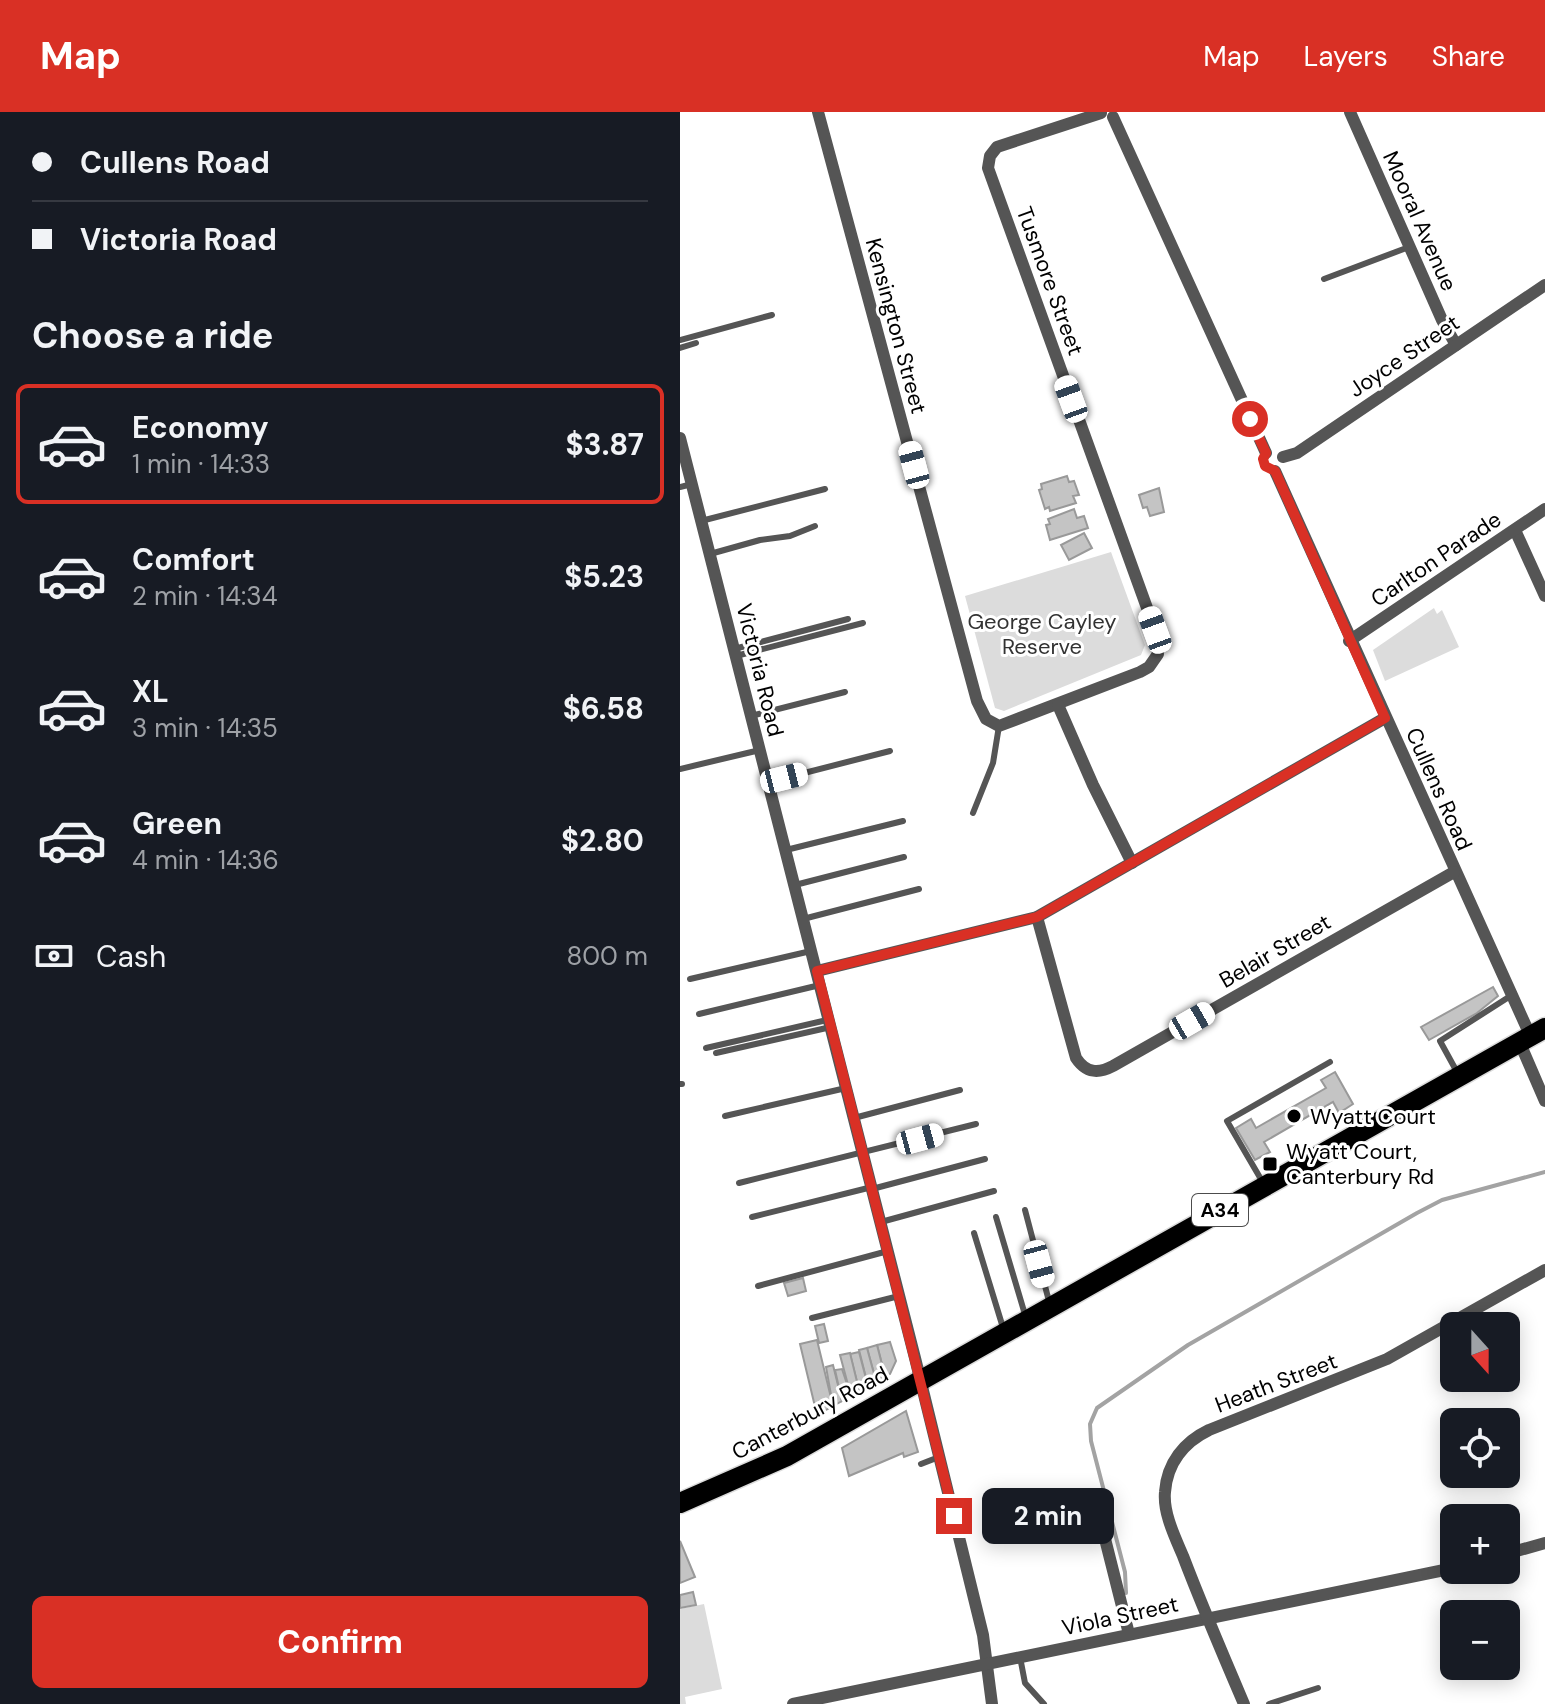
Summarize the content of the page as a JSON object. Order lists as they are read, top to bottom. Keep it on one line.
{"streets":{"highway":["A34","Canterbury Road"],"street":["Mooral Avenue","Tusmore Street","Kensington Street","Joyce Street","Carlton Parade","Victoria Road","Cullens Road","Belair Street","Heath Street","Viola Street"]},"crossings":[["Mooral Avenue","Joyce Street"],["Joyce Street","Cullens Road"],["Carlton Parade","Cullens Road"],["Victoria Road","Canterbury Road"],["Victoria Road","Viola Street"],["Cullens Road","Belair Street"],["Cullens Road","Canterbury Road"],["Heath Street","Viola Street"]],"parks":["George Cayley Reserve"],"places":{"other":["Wyatt Court"],"transit":["Wyatt Court, Canterbury Rd"]},"north":"bottom","page":{"header":"Map","nav":["Map","Layers","Share"],"banner":["Cullens Road","Victoria Road"],"heading":"Choose a ride","list":[{"name":"Economy","note":"1 min · 14:33","value":"$3.87"},{"name":"Comfort","note":"2 min · 14:34","value":"$5.23"},{"name":"XL","note":"3 min · 14:35","value":"$6.58"},{"name":"Green","note":"4 min · 14:36","value":"$2.80"}],"pay":["Cash","800 m"],"map_buttons":["+","−"],"bubble":"2 min","buttons":"Confirm"}}
